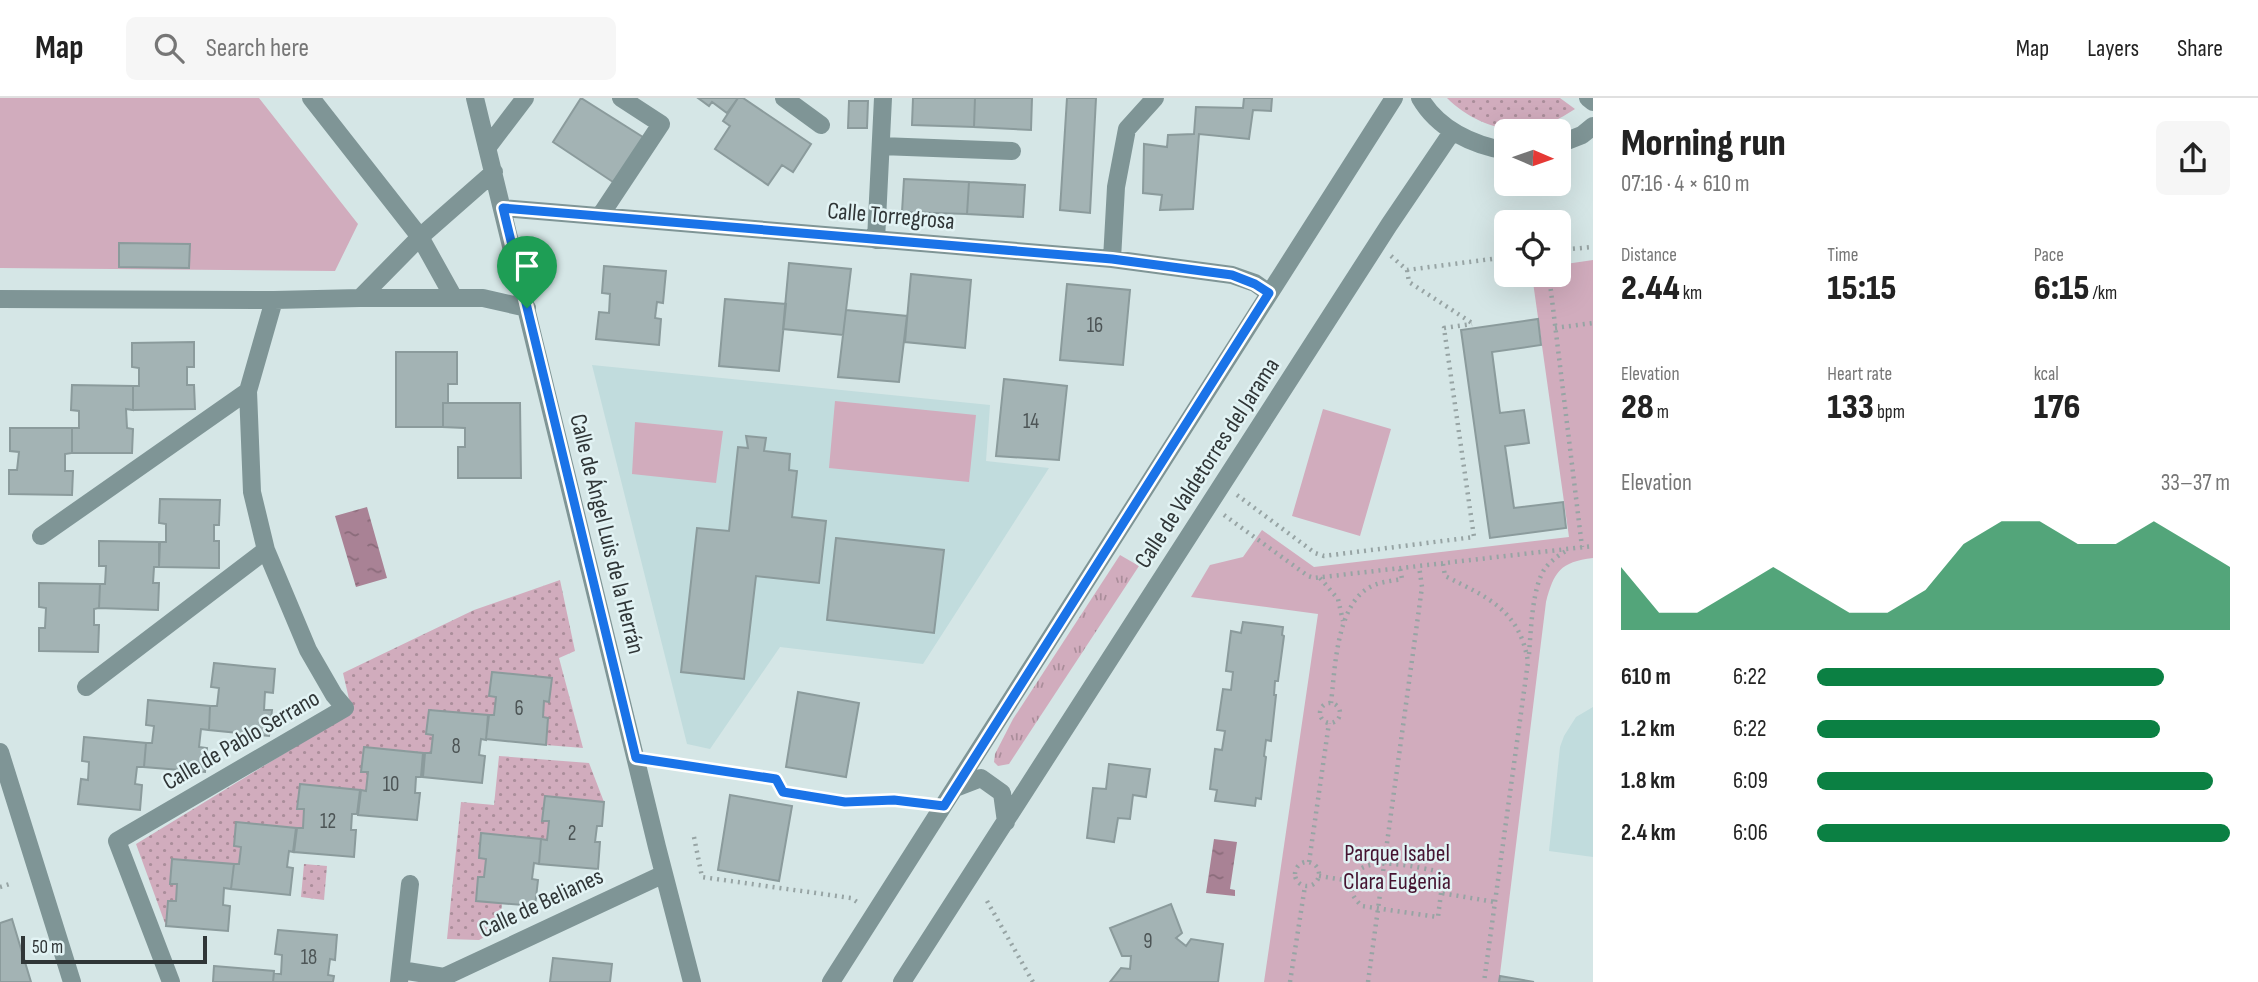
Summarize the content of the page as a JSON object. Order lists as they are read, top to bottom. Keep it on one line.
{"streets":{"street":["Calle Torregrosa","Calle de Valdetorres del Jarama","Calle de Ángel Luis de la Herrán","Calle de Pablo Serrano","Calle de Belianes"]},"crossings":[["Calle Torregrosa","Calle de Valdetorres del Jarama"],["Calle Torregrosa","Calle de Ángel Luis de la Herrán"],["Calle de Ángel Luis de la Herrán","Calle de Belianes"]],"parks":["Parque Isabel Clara Eugenia"],"house_numbers":["16","14","6","8","10","12","2","9","18"],"scale_bar":"50 m","north":"right","page":{"header":"Map","search":"Search here","nav":["Map","Layers","Share"],"heading":["Morning run","07:16 · 4 × 610 m"],"stats":[["Distance","2.44 km"],["Time","15:15"],["Pace","6:15 /km"],["Elevation","28 m"],["Heart rate","133 bpm"],["kcal","176"]],"chart":["Elevation","33–37 m"],"list":[{"name":"610 m","note":"6:22"},{"name":"1.2 km","note":"6:22"},{"name":"1.8 km","note":"6:09"},{"name":"2.4 km","note":"6:06"}],"scale":"50 m"}}
